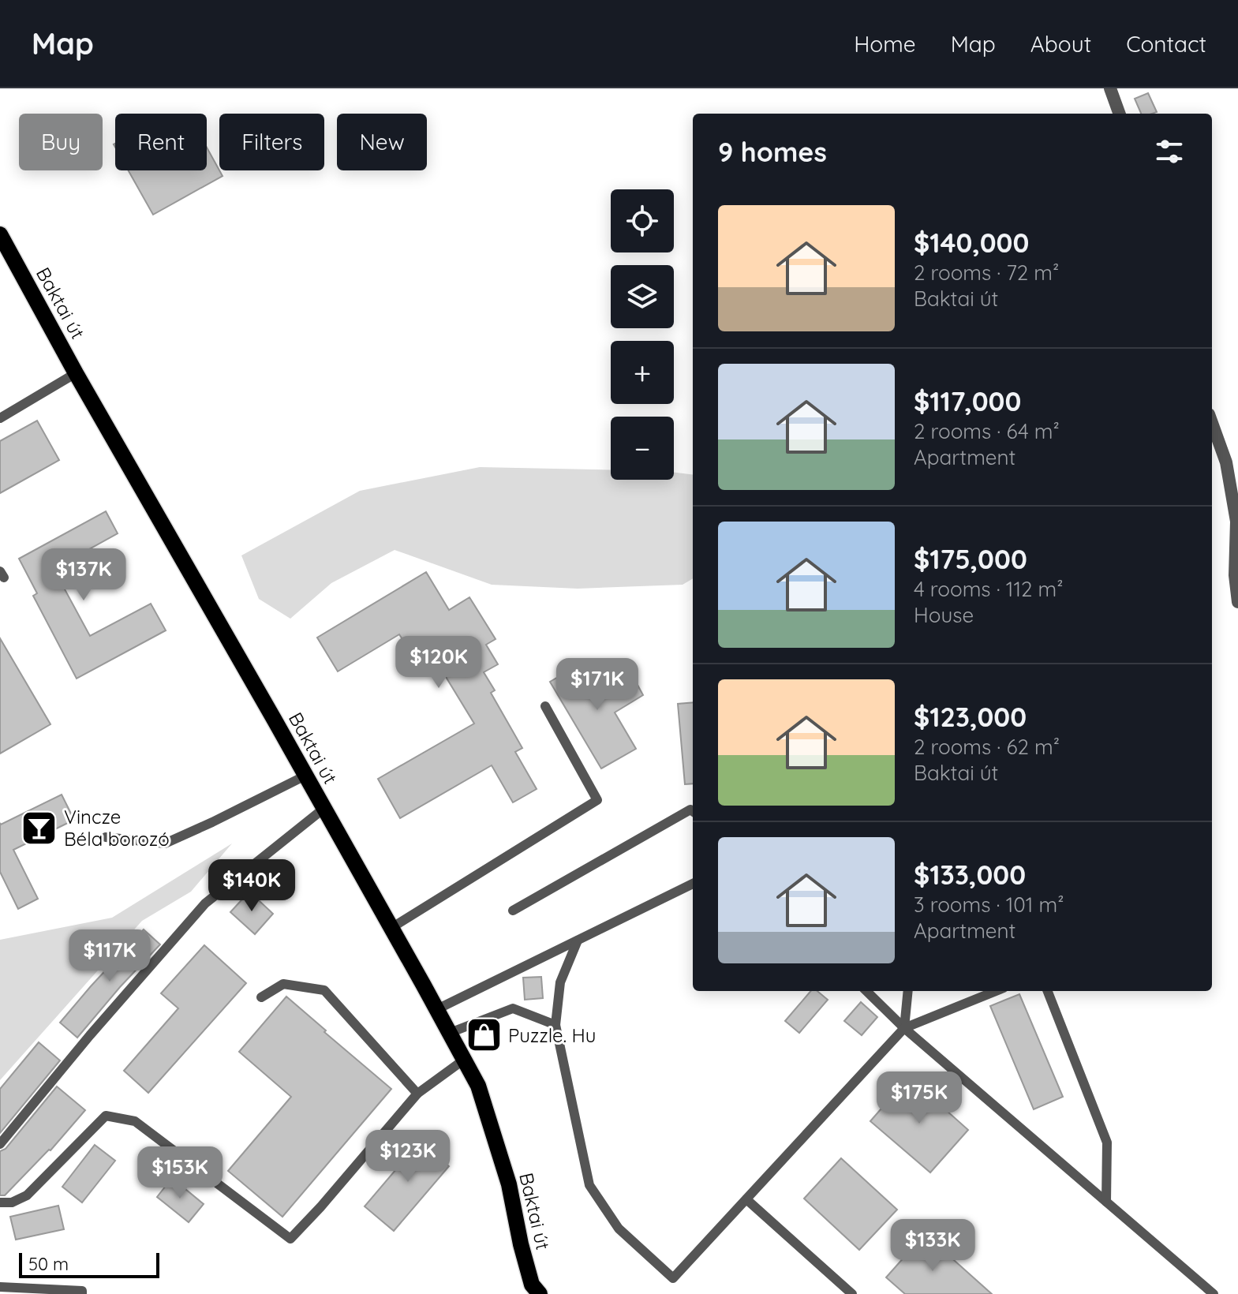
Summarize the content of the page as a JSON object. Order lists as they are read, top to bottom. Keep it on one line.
{"streets":{"main road":["Baktai út"]},"places":{"bar":["Vincze Béla borozó"],"shop":["Puzzle. Hu"]},"scale_bar":"50 m","page":{"header":"Map","nav":["Home","Map","About","Contact"],"chip":["Buy","Rent","Filters","New"],"heading":"9 homes","map_buttons":["+","−"],"list":[{"name":"$140,000","note":"2 rooms · 72 m² · Baktai út"},{"name":"$117,000","note":"2 rooms · 64 m² · Apartment"},{"name":"$175,000","note":"4 rooms · 112 m² · House"},{"name":"$123,000","note":"2 rooms · 62 m² · Baktai út"},{"name":"$133,000","note":"3 rooms · 101 m² · Apartment"}],"price":["$137K","$120K","$171K","$140K","$117K","$175K","$123K","$153K","$133K"],"scale":"50 m"}}
